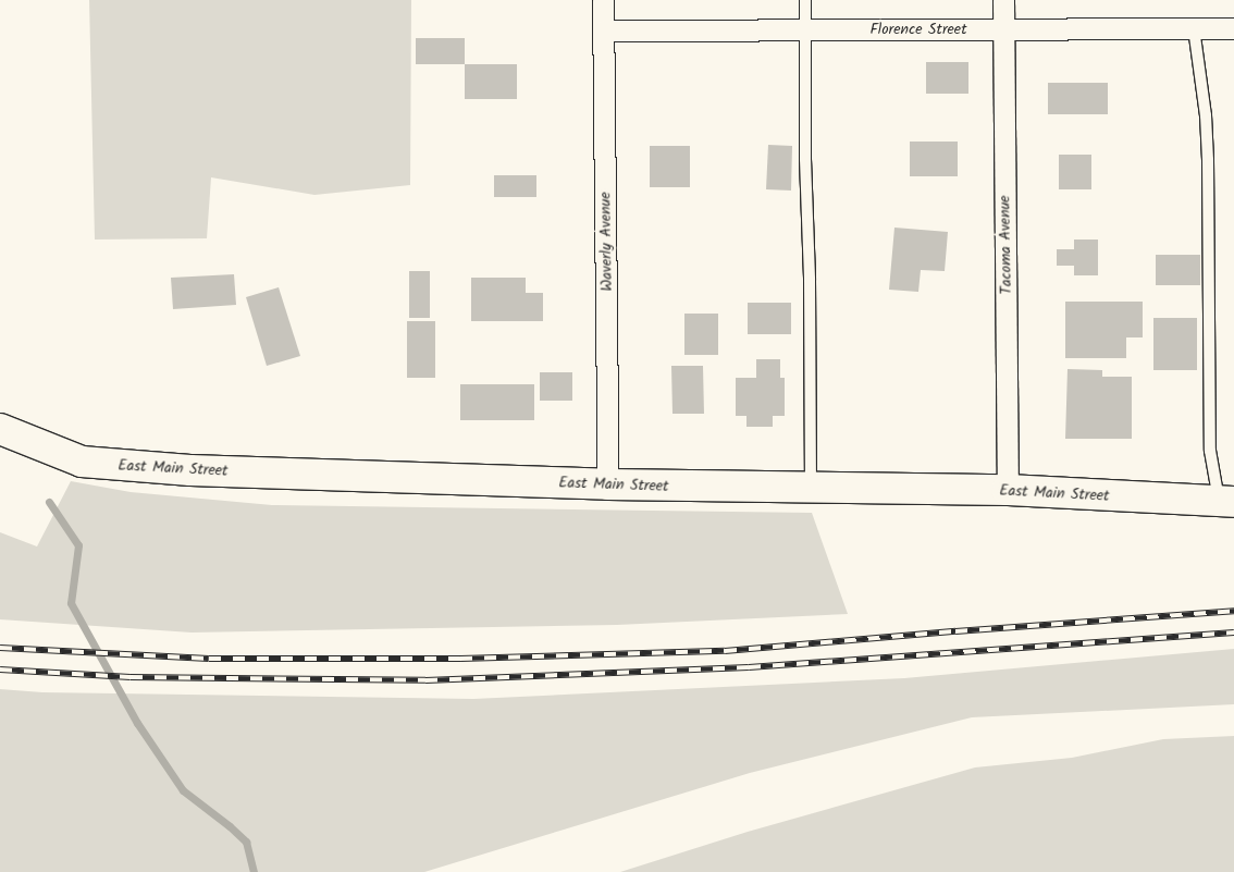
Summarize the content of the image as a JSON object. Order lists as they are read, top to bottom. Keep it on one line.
{"streets":{"street":["Florence Street","Waverly Avenue","Tacoma Avenue","East Main Street"]},"crossings":[["Florence Street","Waverly Avenue"],["Florence Street","Tacoma Avenue"],["Waverly Avenue","East Main Street"],["Tacoma Avenue","East Main Street"]]}
